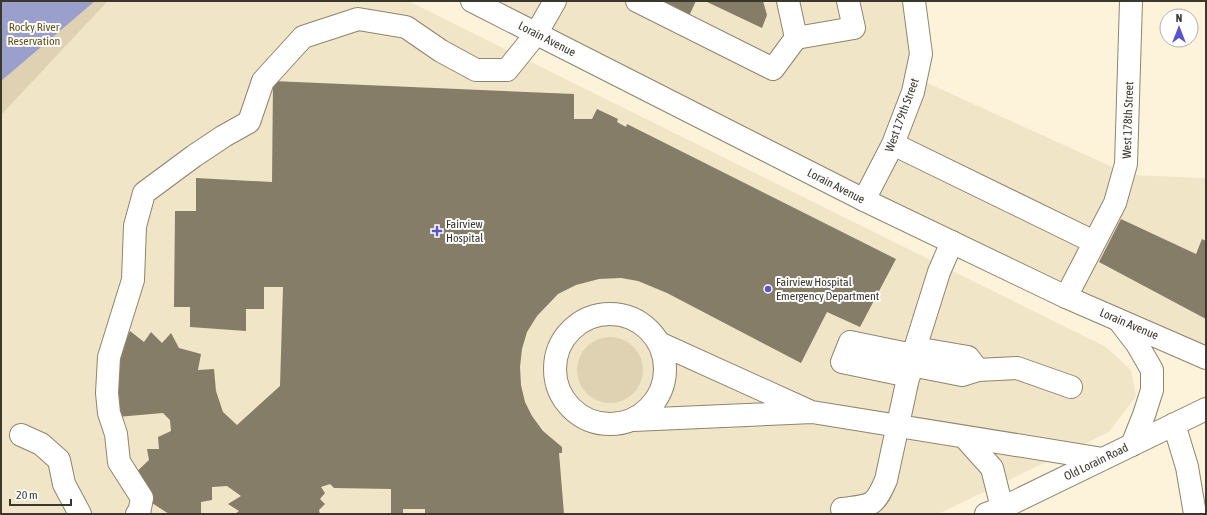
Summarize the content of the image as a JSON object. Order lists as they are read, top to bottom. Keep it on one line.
{"streets":{"main road":["Lorain Avenue","West 179th Street","West 178th Street","Old Lorain Road"]},"crossings":[["Lorain Avenue","West 179th Street"],["Lorain Avenue","West 178th Street"]],"parks":["Rocky River Reservation"],"places":{"health":["Fairview Hospital"],"other":["Fairview Hospital Emergency Department"]},"scale_bar":"20 m","north":"top"}
